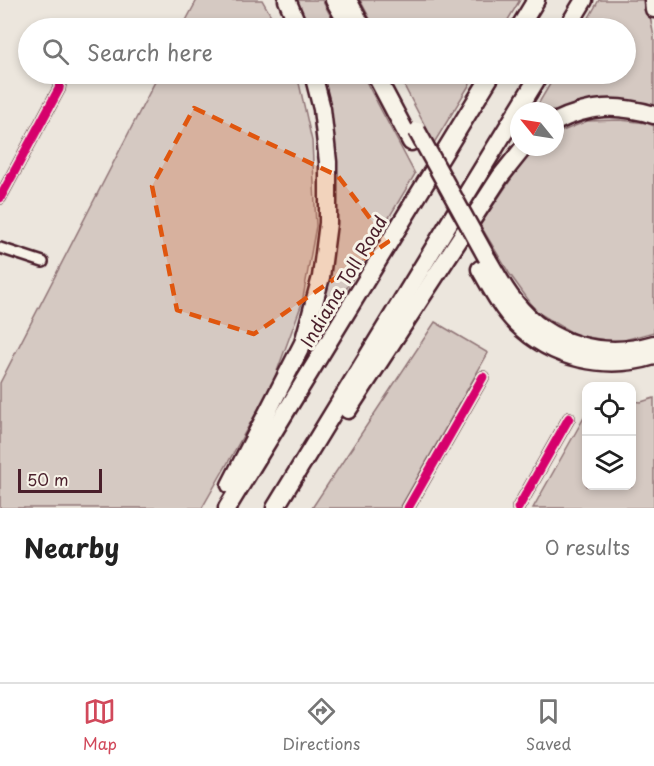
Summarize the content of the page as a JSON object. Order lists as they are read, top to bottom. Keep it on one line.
{"streets":{"highway":["Indiana Toll Road"]},"scale_bar":"50 m","north":"top left","page":{"search":"Search here","scale":"50 m","heading":["Nearby","0 results"],"nav":["Map","Directions","Saved"]}}
